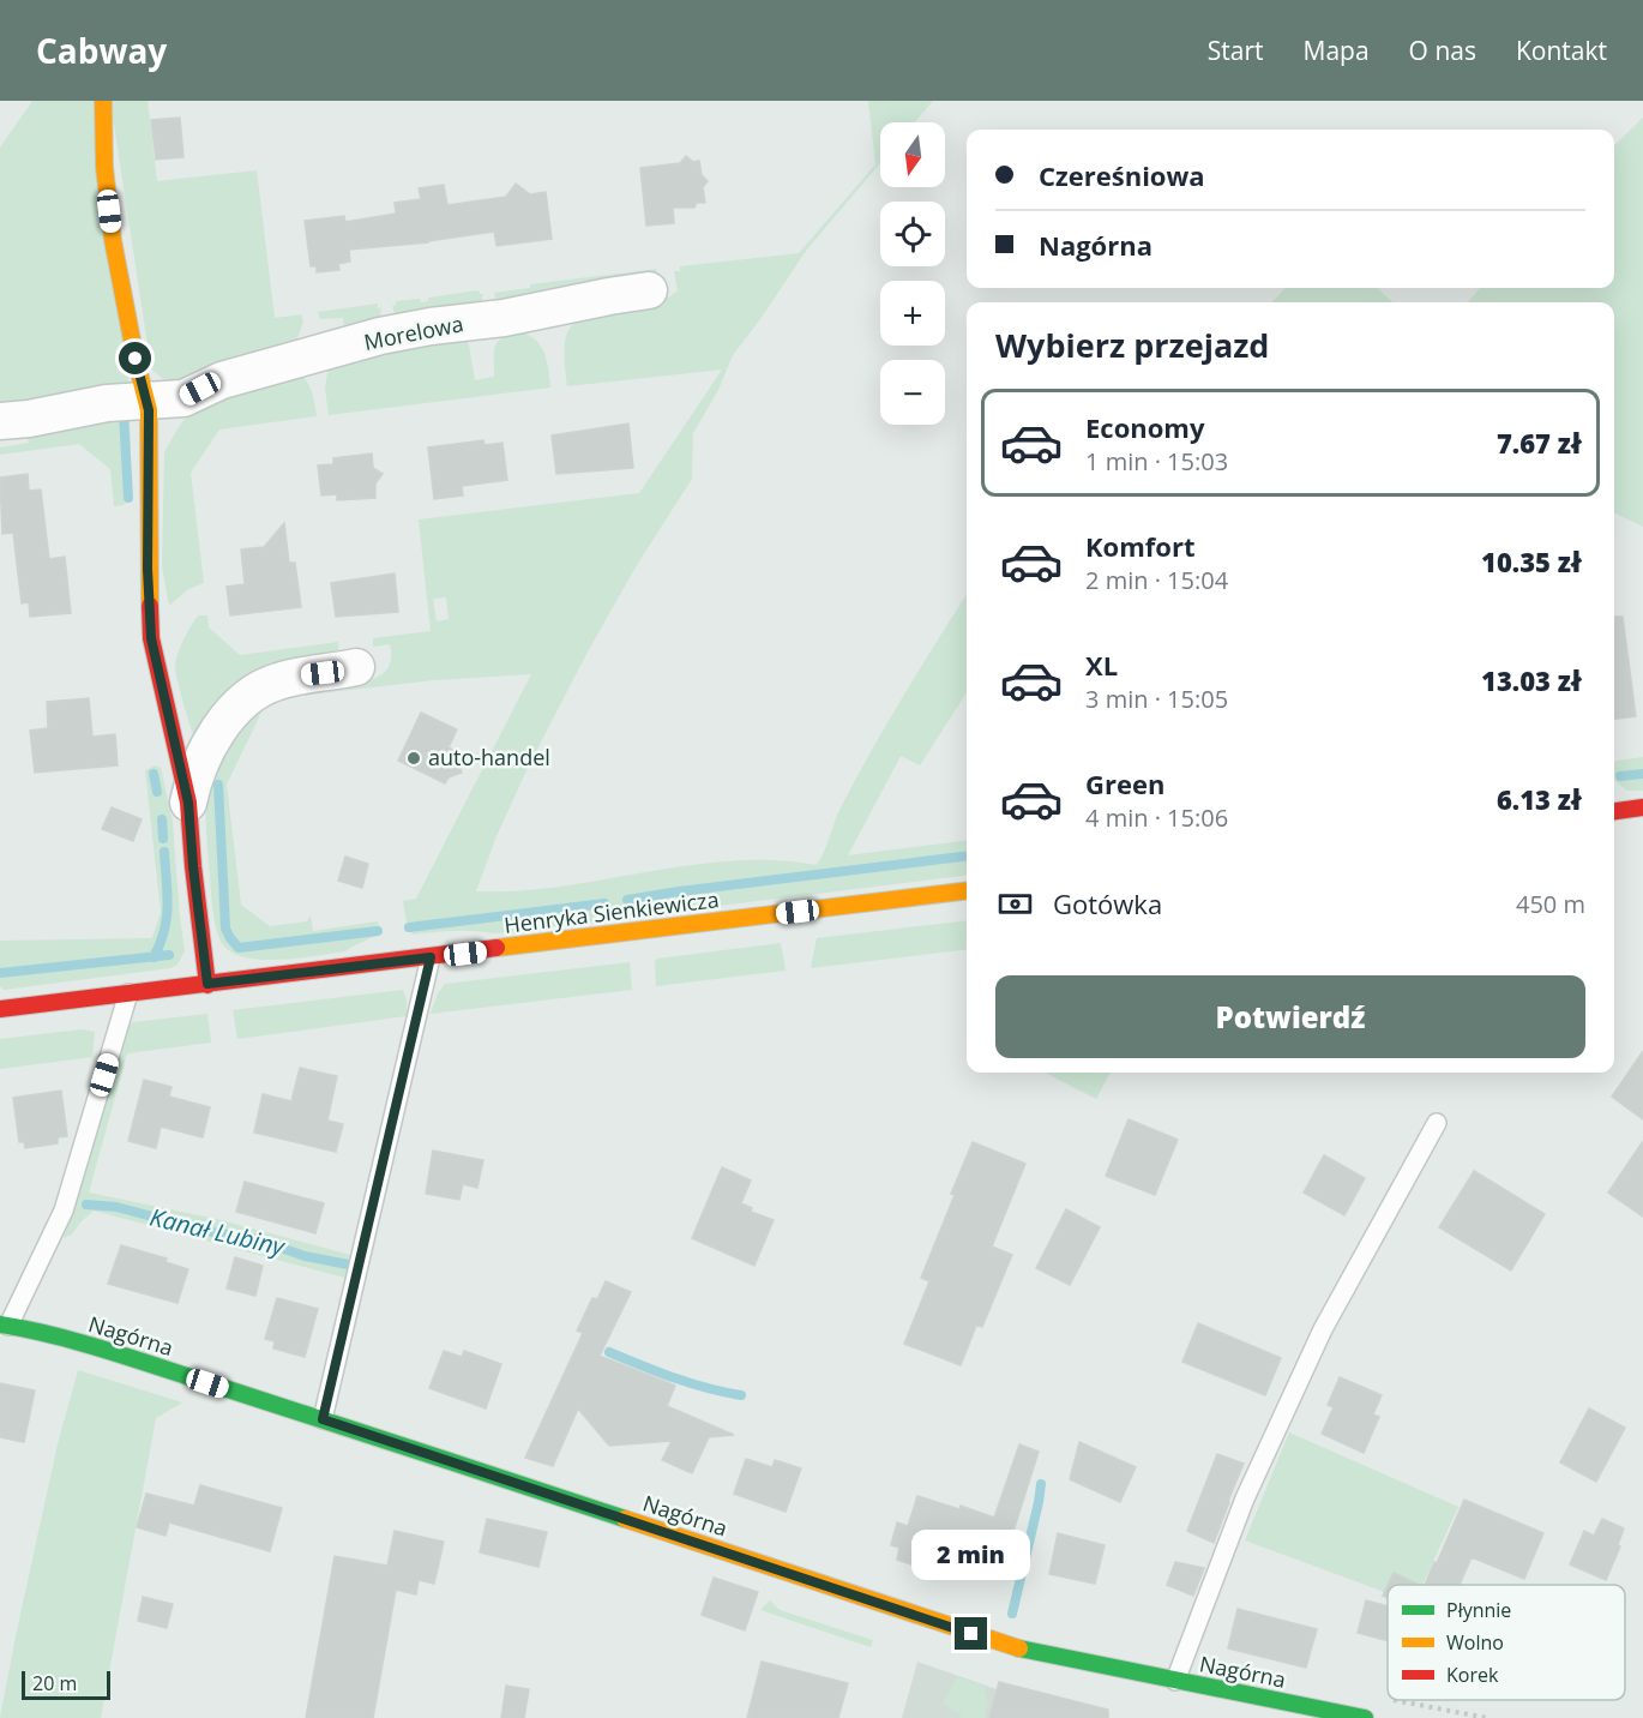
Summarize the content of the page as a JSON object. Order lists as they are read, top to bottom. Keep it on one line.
{"streets":{"street":["Morelowa","Henryka Sienkiewicza","Nagórna"]},"water":["Kanał Lubiny"],"places":["auto-handel"],"legend":["Płynnie","Wolno","Korek"],"scale_bar":"20 m","north":"bottom","page":{"header":"Cabway","nav":["Start","Mapa","O nas","Kontakt"],"map_buttons":["+","−"],"banner":["Czereśniowa","Nagórna"],"heading":"Wybierz przejazd","list":[{"name":"Economy","note":"1 min · 15:03","value":"7.67 zł"},{"name":"Komfort","note":"2 min · 15:04","value":"10.35 zł"},{"name":"XL","note":"3 min · 15:05","value":"13.03 zł"},{"name":"Green","note":"4 min · 15:06","value":"6.13 zł"}],"pay":["Gotówka","450 m"],"buttons":"Potwierdź","bubble":"2 min","scale":"20 m"}}
